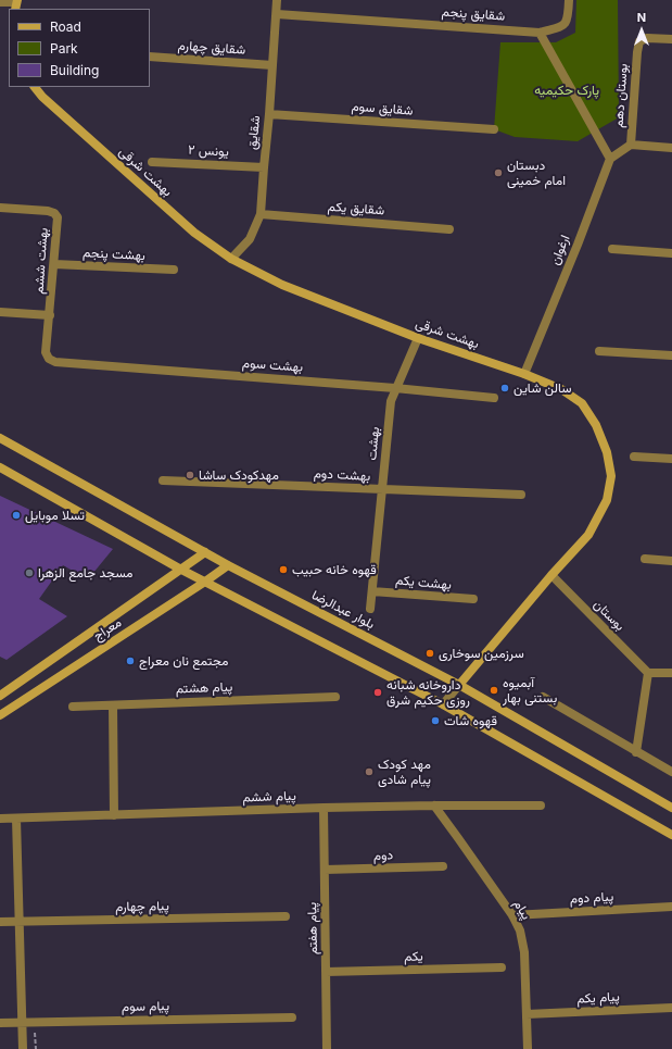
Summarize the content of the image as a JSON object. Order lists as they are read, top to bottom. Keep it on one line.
{"streets":{"main road":["بهشت شرقی","بلوار عبدالرضا","معراج"],"street":["شقایق پنجم","شقایق چهارم","بوستان دهم","شقایق سوم","شقایق","یونس ۲","شقایق یکم","ارغوان","بهشت پنجم","بهشت ششم","بهشت سوم","بهشت","بهشت دوم","بهشت یکم","بوستان","پیام هشتم","پیام ششم","دوم","پیام دوم","پیام چهارم","پیام","پیام هفتم","یکم","پیام یکم","پیام سوم"]},"crossings":[["شقایق پنجم","شقایق"],["شقایق چهارم","شقایق"],["شقایق سوم","شقایق"],["شقایق","یونس ۲"],["شقایق","بهشت شرقی"],["شقایق","شقایق یکم"],["بهشت شرقی","ارغوان"],["بهشت شرقی","بهشت"],["بهشت شرقی","بلوار عبدالرضا"],["بهشت شرقی","بوستان"],["بهشت پنجم","بهشت ششم"],["بهشت ششم","بهشت سوم"],["بهشت سوم","بهشت"],["بهشت","بهشت دوم"],["بهشت","بهشت یکم"],["بلوار عبدالرضا","معراج"],["پیام ششم","پیام"],["پیام ششم","پیام هفتم"],["دوم","پیام هفتم"],["پیام دوم","پیام"],["پیام","پیام یکم"],["پیام هفتم","یکم"]],"parks":["پارک حکیمیه"],"places":["دبستان امام خمینی","سالن شاین","مهدکودک ساشا","تسلا موبایل","قهوه خانه حبیب","مسجد جامع الزهرا","سرزمین سوخاری","مجتمع نان معراج","آبمیوه بستنی بهار","داروخانه شبانه روزی حکیم شرق","قهوه شات","مهد کودک پیام شادی"],"legend":["Road","Park","Building"],"north":"top"}
